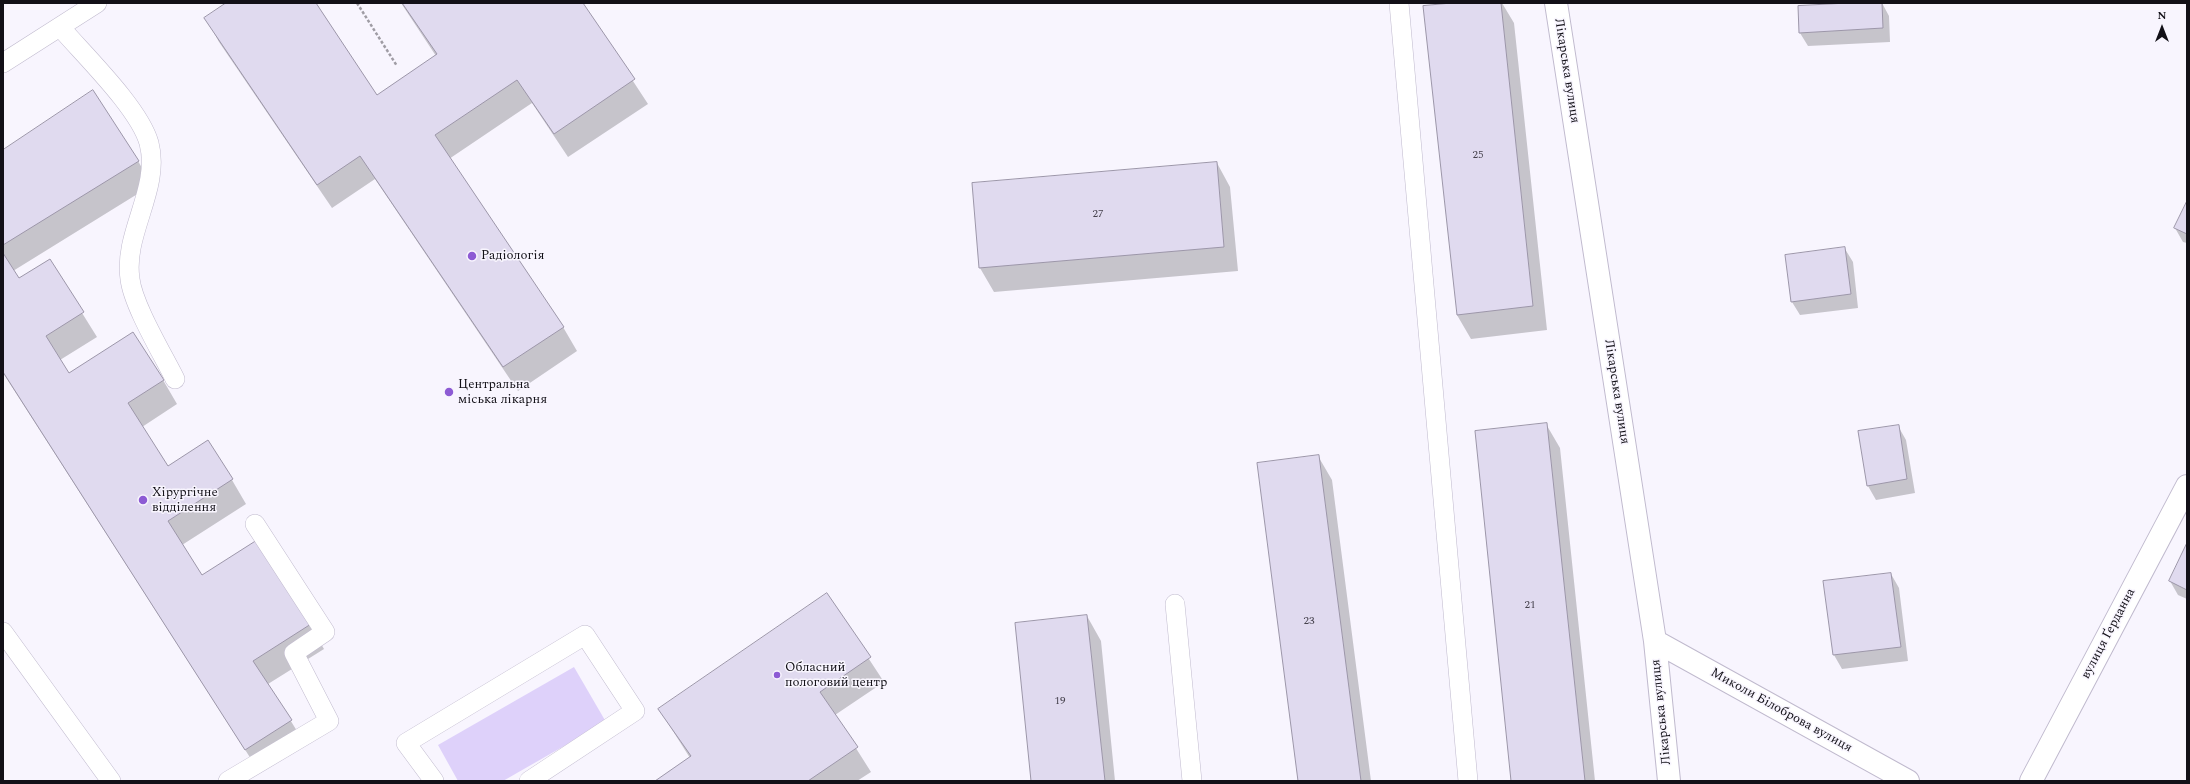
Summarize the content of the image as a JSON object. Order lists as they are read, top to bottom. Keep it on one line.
{"streets":{"street":["Лікарська вулиця","вулиця Ґерданна","Миколи Білоброва вулиця"]},"crossings":[["Лікарська вулиця","Миколи Білоброва вулиця"]],"places":["Радіологія","Центральна міська лікарня","Хірургічне відділення","Обласний пологовий центр"],"house_numbers":["25","27","21","23","19"],"north":"top"}
